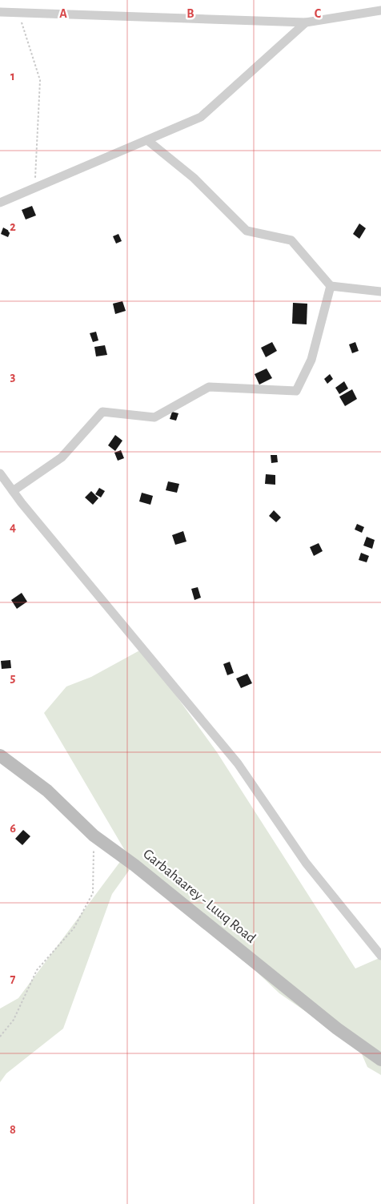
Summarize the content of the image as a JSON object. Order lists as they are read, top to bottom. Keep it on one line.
{"streets":{"street":["Garbahaarey - Luuq Road"]},"grid":{"columns":["A","B","C"],"rows":["1","2","3","4","5","6","7","8"]}}
